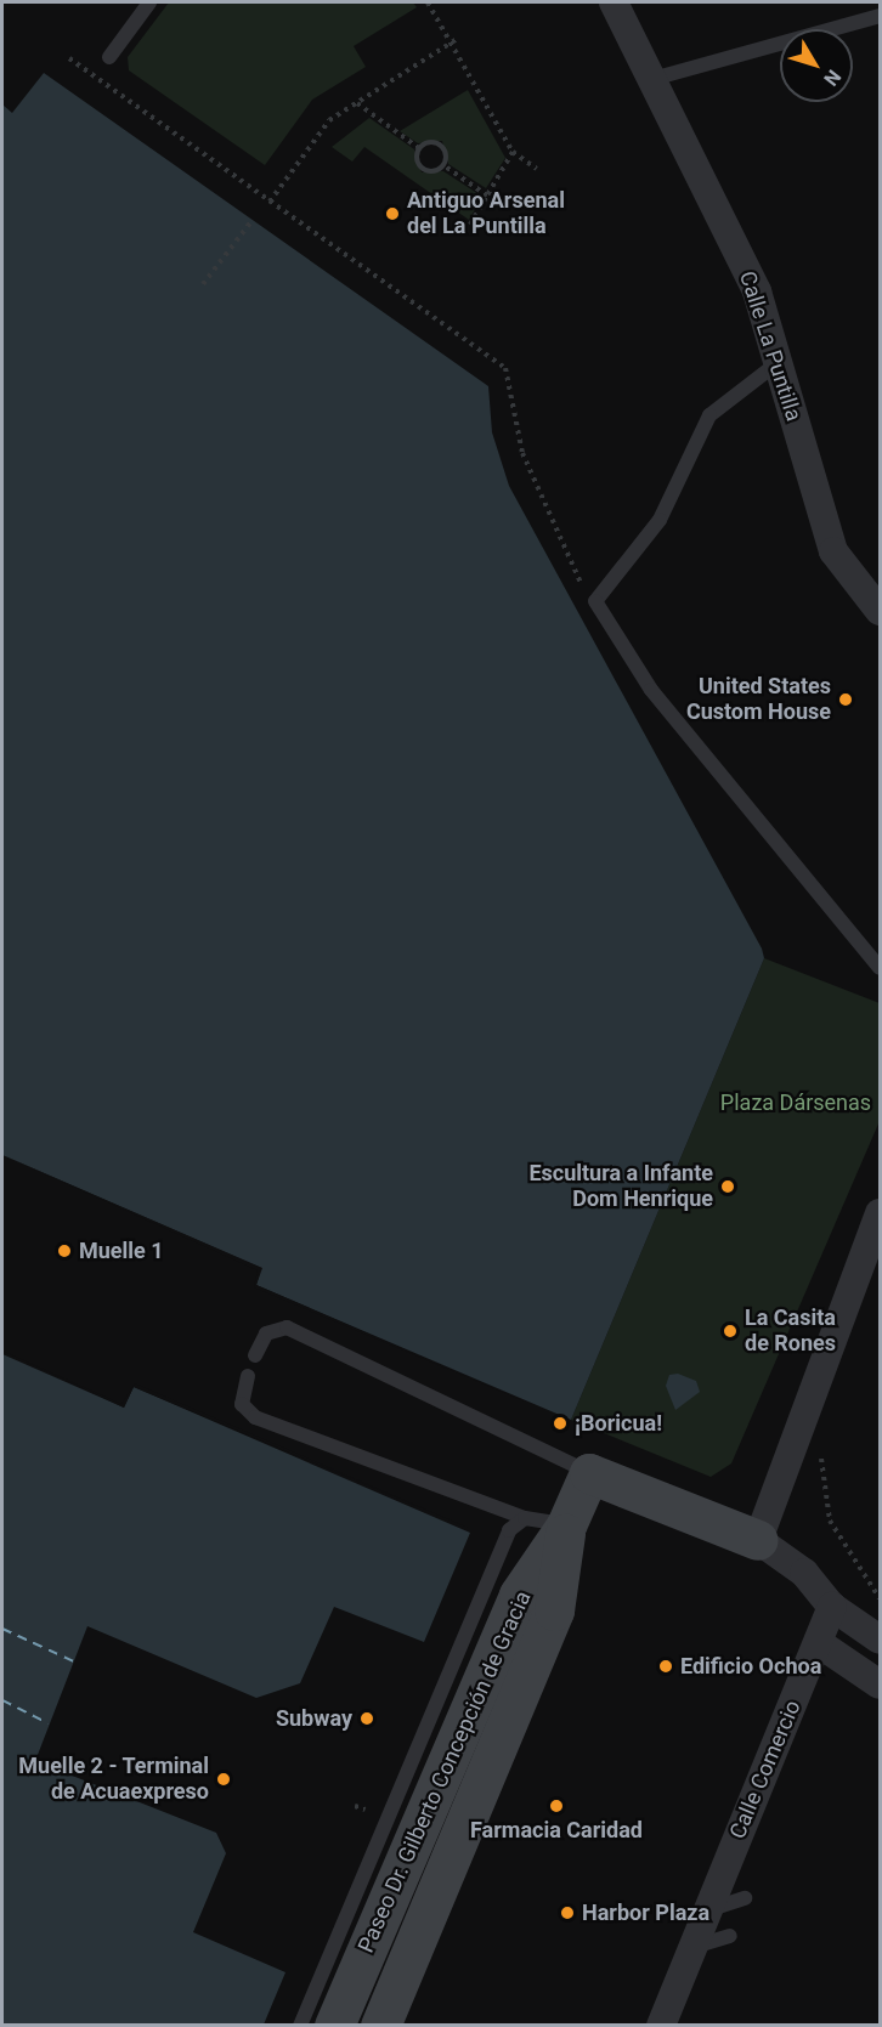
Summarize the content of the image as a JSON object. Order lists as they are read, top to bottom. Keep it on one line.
{"streets":{"main road":["Paseo Dr. Gilberto Concepción de Gracia"],"street":["Calle La Puntilla","Calle Comercio"]},"parks":["Plaza Dársenas"],"places":["Antiguo Arsenal del La Puntilla","United States Custom House","Escultura a Infante Dom Henrique","Muelle 1","La Casita de Rones","¡Boricua!","Edificio Ochoa","Subway","Muelle 2 - Terminal de Acuaexpreso","Farmacia Caridad","Harbor Plaza"],"north":"bottom right"}
